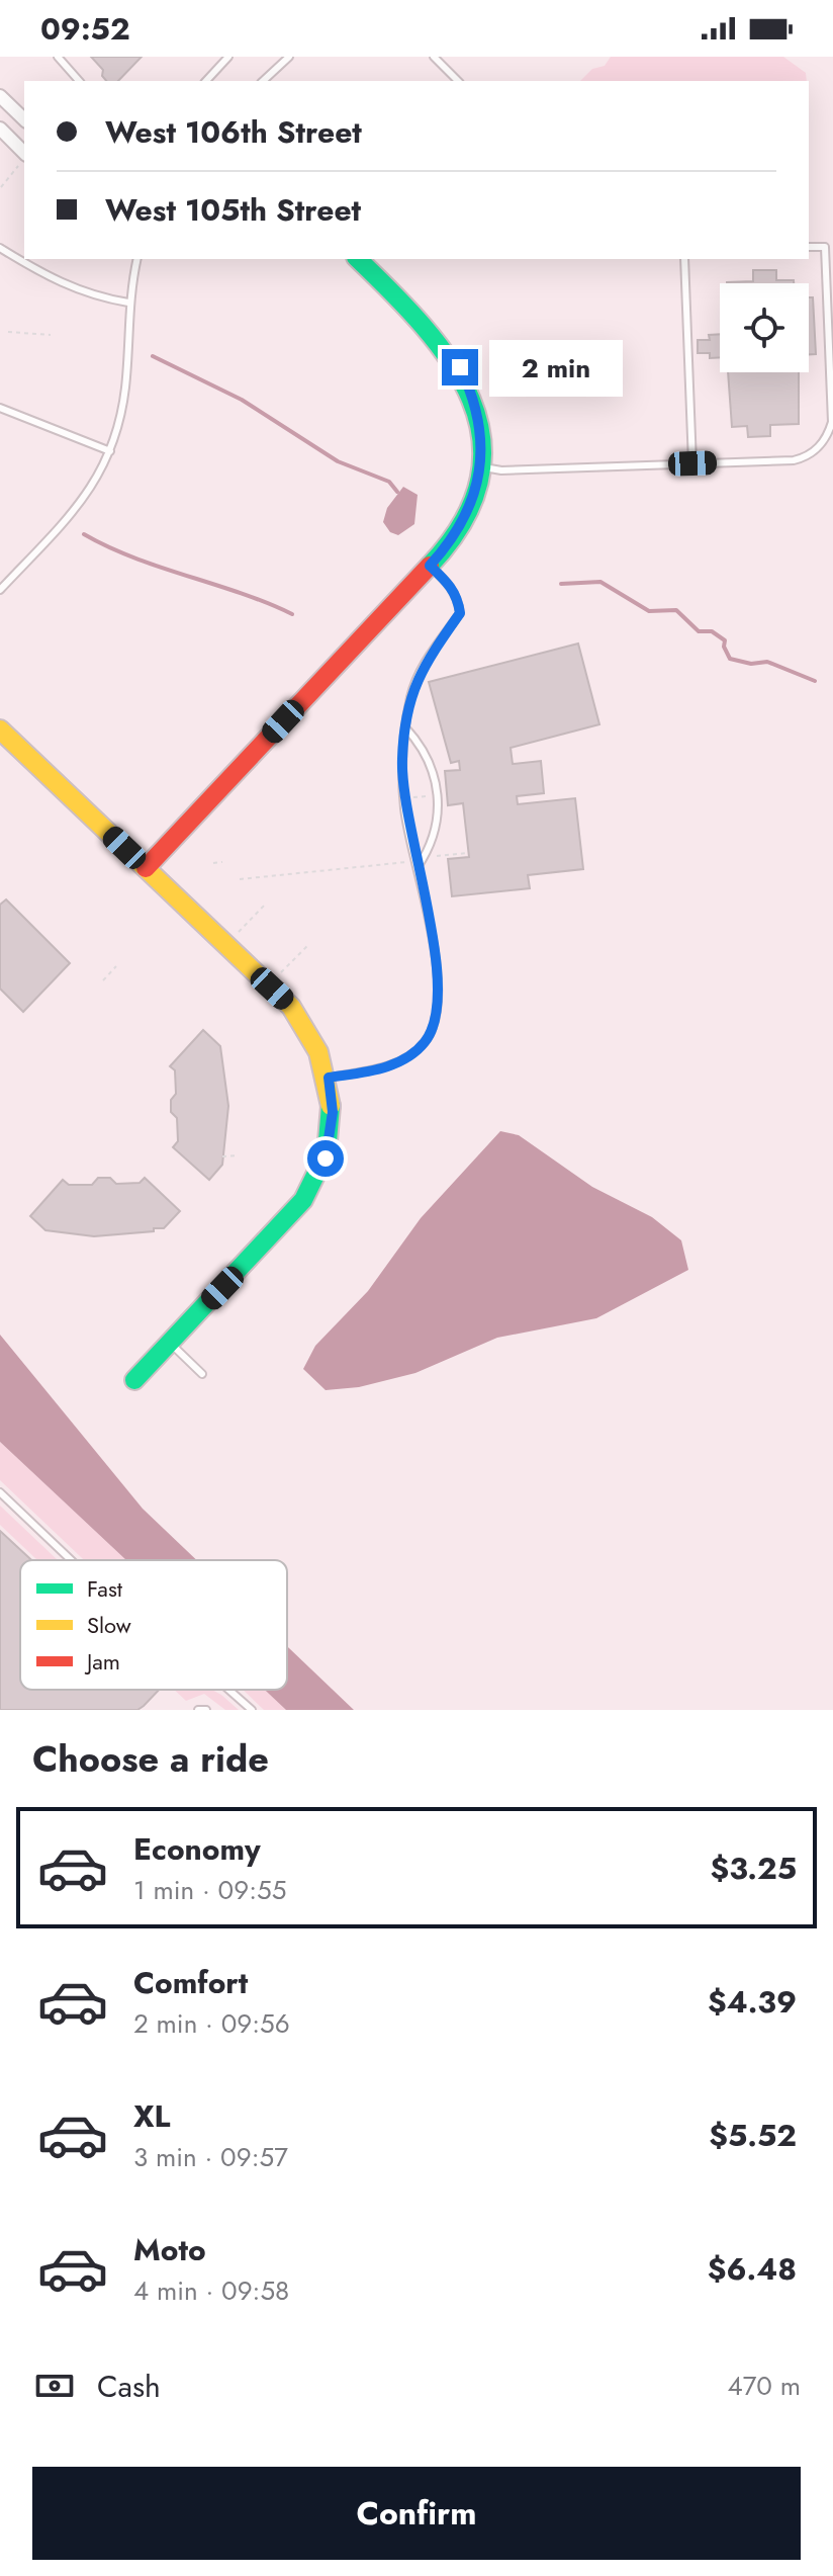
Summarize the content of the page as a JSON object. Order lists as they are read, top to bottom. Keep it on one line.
{"legend":["Fast","Slow","Jam"],"page":{"status":"09:52","banner":["West 106th Street","West 105th Street"],"bubble":"2 min","heading":"Choose a ride","list":[{"name":"Economy","note":"1 min · 09:55","value":"$3.25"},{"name":"Comfort","note":"2 min · 09:56","value":"$4.39"},{"name":"XL","note":"3 min · 09:57","value":"$5.52"},{"name":"Moto","note":"4 min · 09:58","value":"$6.48"}],"pay":["Cash","470 m"],"buttons":"Confirm"}}
